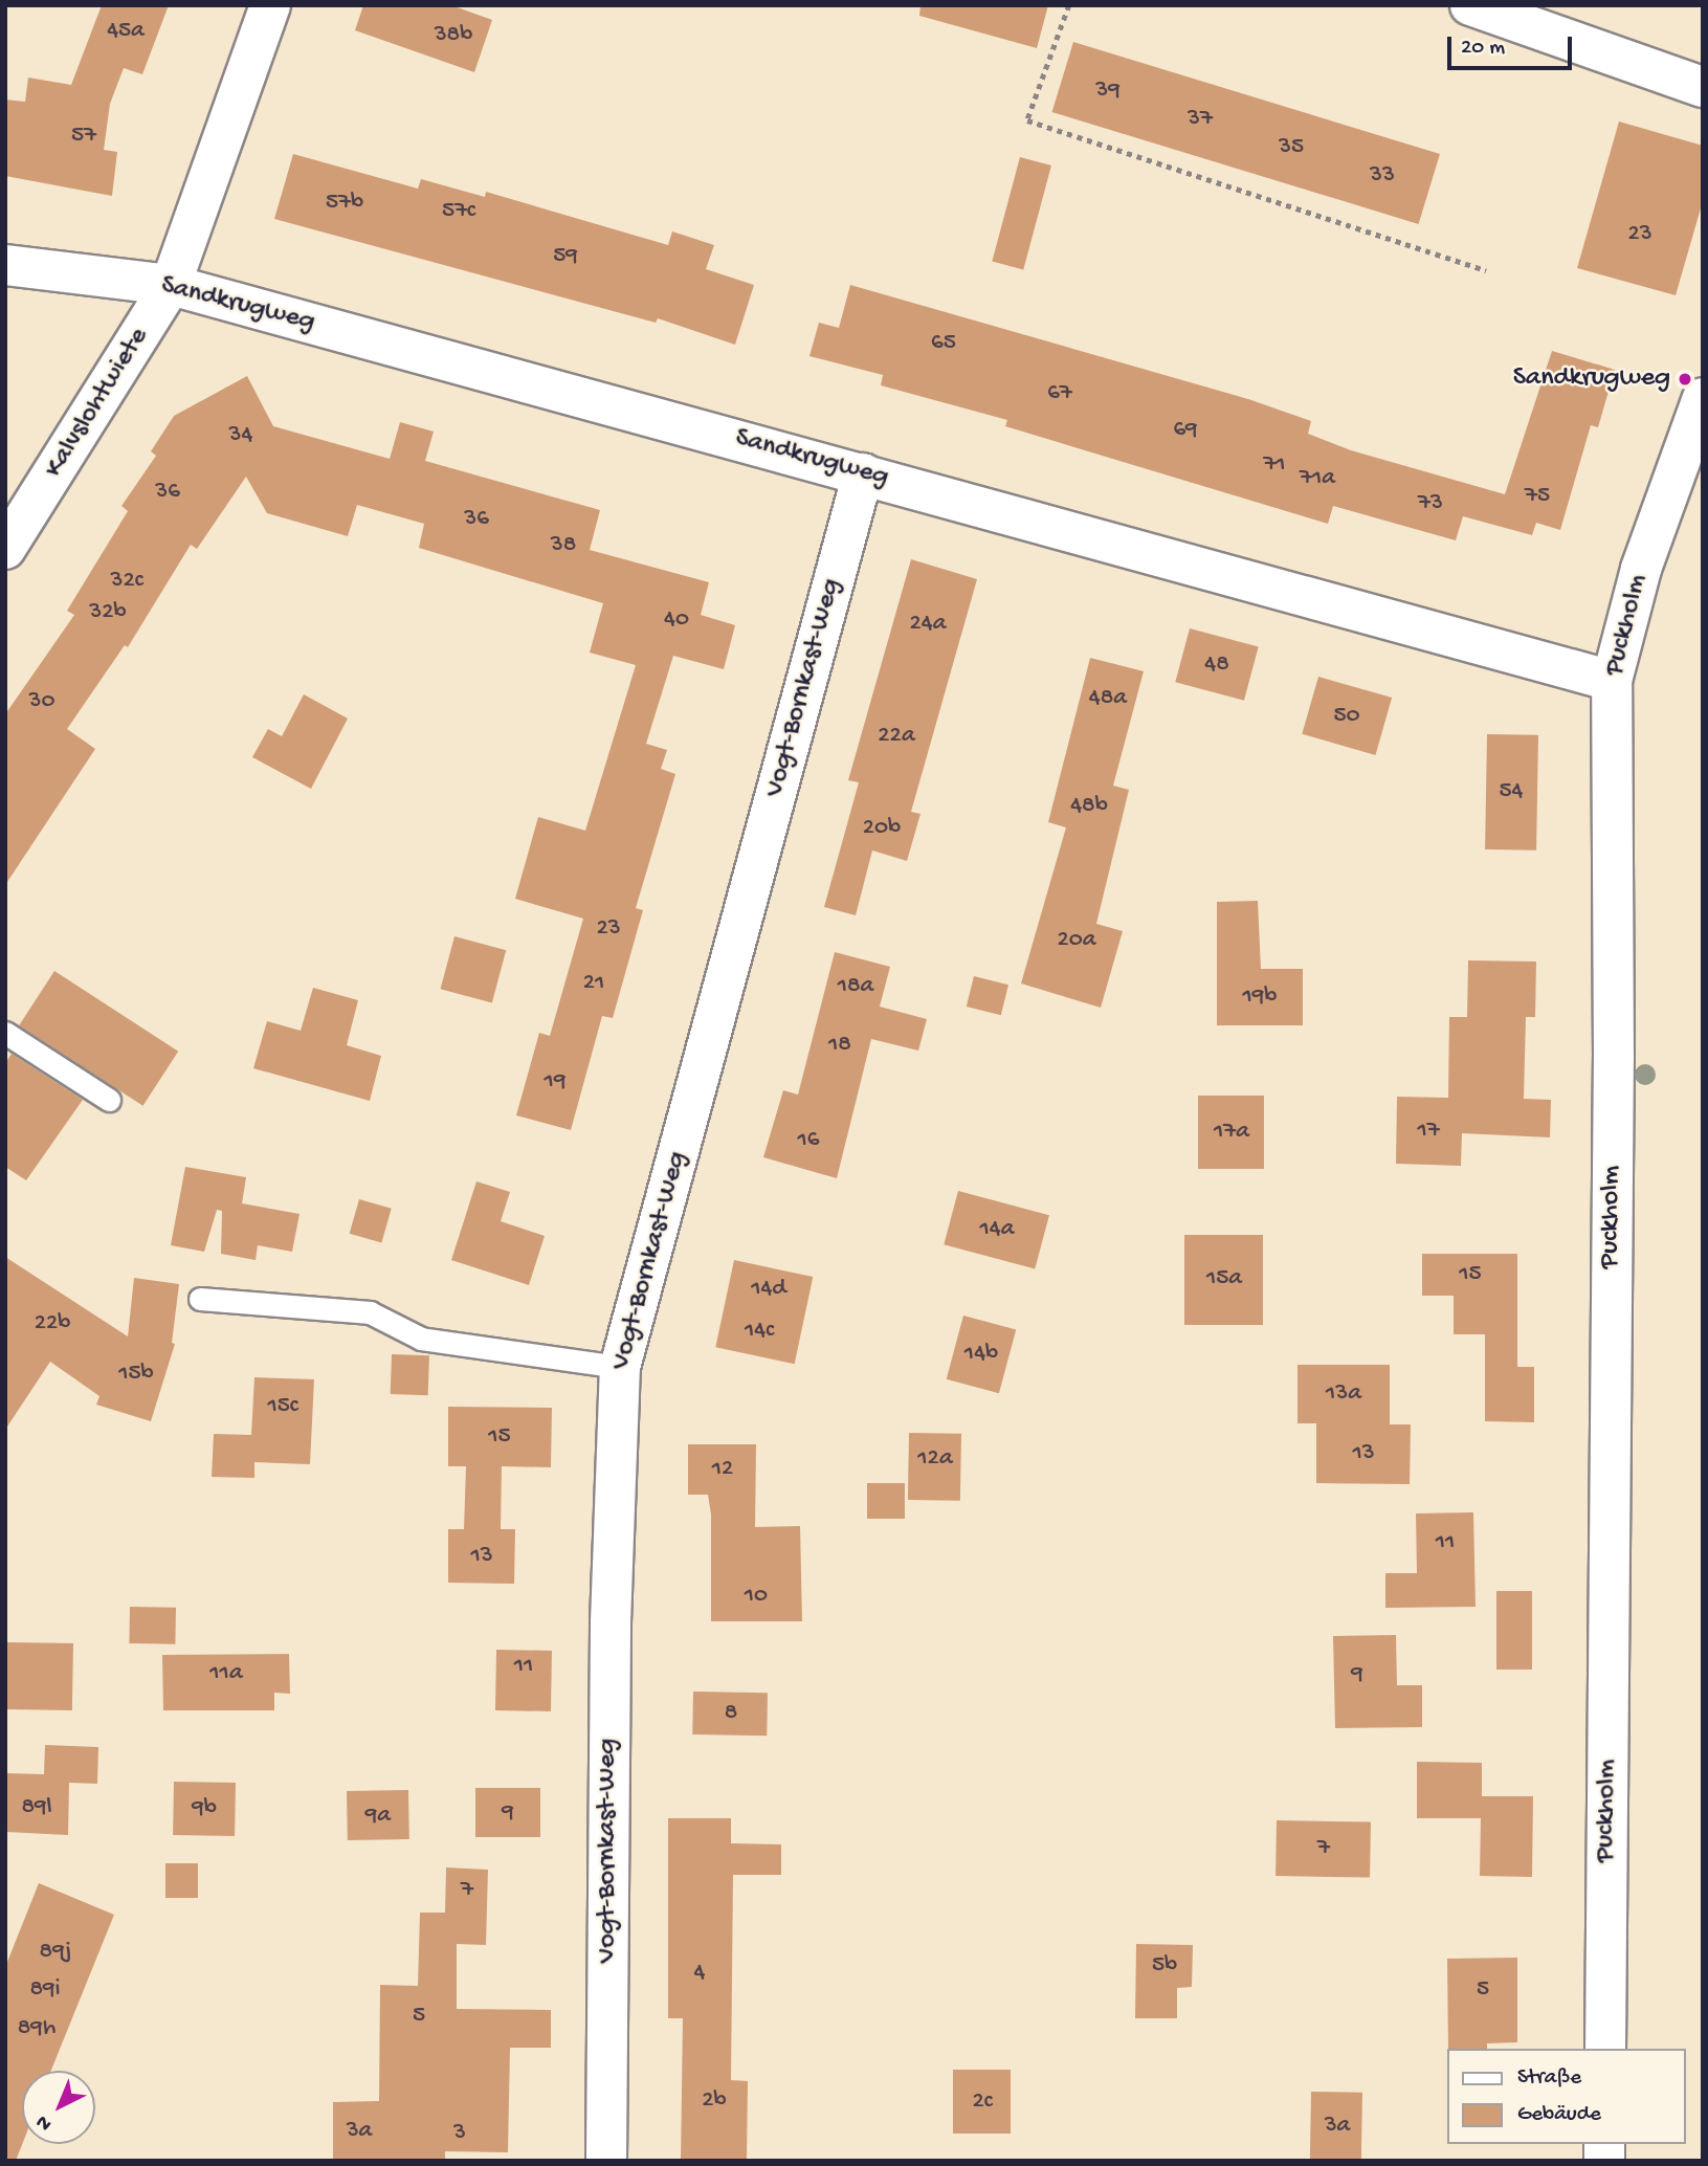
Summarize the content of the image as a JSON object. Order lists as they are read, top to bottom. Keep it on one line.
{"streets":{"street":["Sandkrugweg","Kalvslohtwiete","Puckholm","Vogt-Bornkast-Weg"]},"crossings":[["Sandkrugweg","Kalvslohtwiete"],["Sandkrugweg","Puckholm"],["Sandkrugweg","Vogt-Bornkast-Weg"]],"places":["Sandkrugweg"],"house_numbers":["45a","38b","39","37","57","35","33","57b","57c","23","59","65","67","69","34","71","71a","36","75","73","36","38","32c","32b","40","24a","48","48a","30","50","22a","54","48b","20b","23","20a","21","18a","19b","18","19","17","17a","16","14a","15","15a","14d","22b","14c","14b","15b","13a","15c","15","13","12a","12","11","13","10","11","11a","9","8","89l","9b","9","9a","7","7","89j","5b","4","89i","5","5","89h","2b","2c","3a","3a","3"],"legend":["Straße","Gebäude"],"scale_bar":"20 m","north":"bottom left"}
